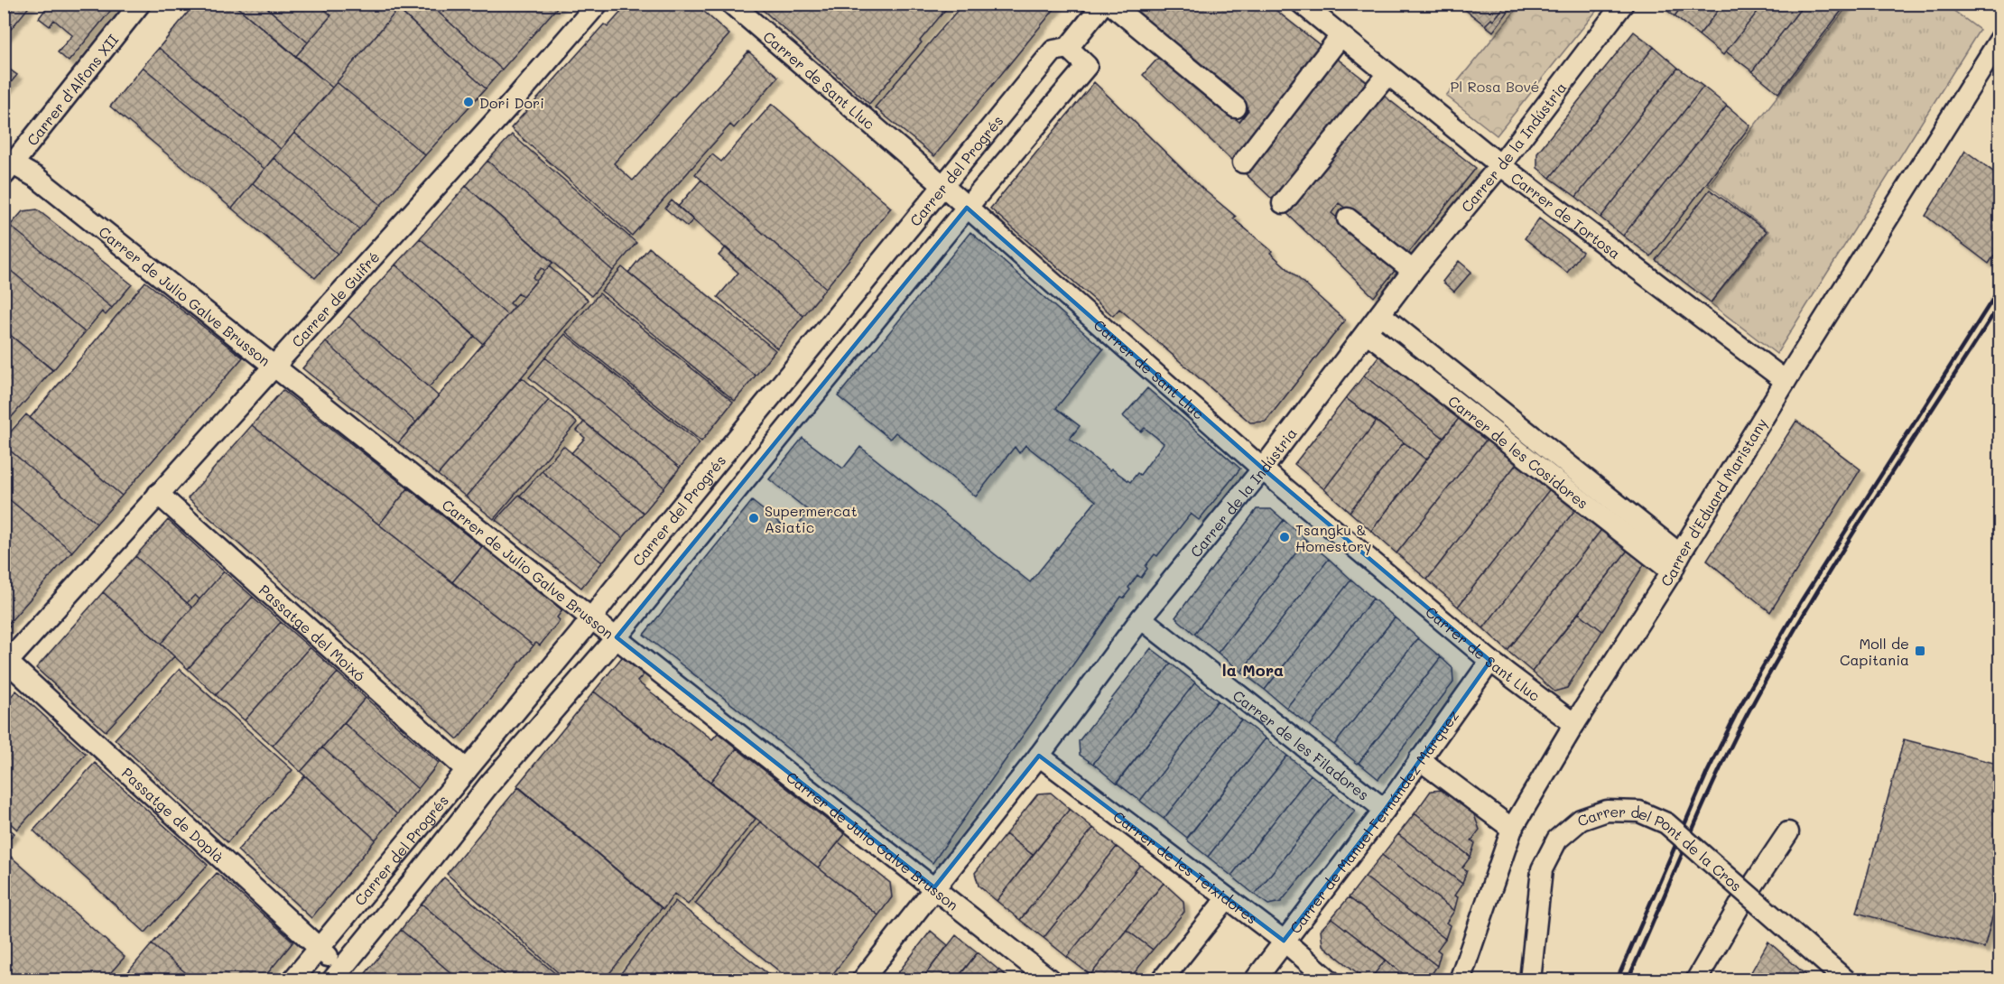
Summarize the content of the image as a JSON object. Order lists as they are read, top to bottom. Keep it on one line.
{"streets":{"street":["Carrer de Sant Lluc","Carrer d'Alfons XII","Carrer de la Indústria","Carrer del Progrés","Carrer de Tortosa","Carrer de Julio Galve Brusson","Carrer de Guifré","Carrer de les Cosidores","Carrer d'Eduard Maristany","Passatge del Moixó","Carrer de les Filadores","Passatge de Doplà","Carrer de Manuel Fernández Márquez","Carrer del Pont de la Cros","Carrer de les Teixidores"]},"crossings":[["Carrer de Sant Lluc","Carrer de la Indústria"],["Carrer de Sant Lluc","Carrer del Progrés"],["Carrer de Sant Lluc","Carrer d'Eduard Maristany"],["Carrer de Sant Lluc","Carrer de Manuel Fernández Márquez"],["Carrer d'Alfons XII","Carrer de Julio Galve Brusson"],["Carrer de la Indústria","Carrer de Tortosa"],["Carrer de la Indústria","Carrer de Julio Galve Brusson"],["Carrer de la Indústria","Carrer de les Cosidores"],["Carrer de la Indústria","Carrer de les Filadores"],["Carrer de la Indústria","Carrer de les Teixidores"],["Carrer del Progrés","Carrer de Julio Galve Brusson"],["Carrer del Progrés","Passatge del Moixó"],["Carrer del Progrés","Passatge de Doplà"],["Carrer de Tortosa","Carrer d'Eduard Maristany"],["Carrer de Julio Galve Brusson","Carrer de Guifré"],["Carrer de Guifré","Passatge del Moixó"],["Carrer de Guifré","Passatge de Doplà"],["Carrer de les Cosidores","Carrer d'Eduard Maristany"],["Carrer de les Filadores","Carrer de Manuel Fernández Márquez"],["Carrer de Manuel Fernández Márquez","Carrer de les Teixidores"]],"districts":["la Mora"],"parks":["Pl Rosa Bové"],"places":{"other":["Dori Dori","Supermercat Asiatic","Tsangku & Homestory"],"transit":["Moll de Capitania"]}}
